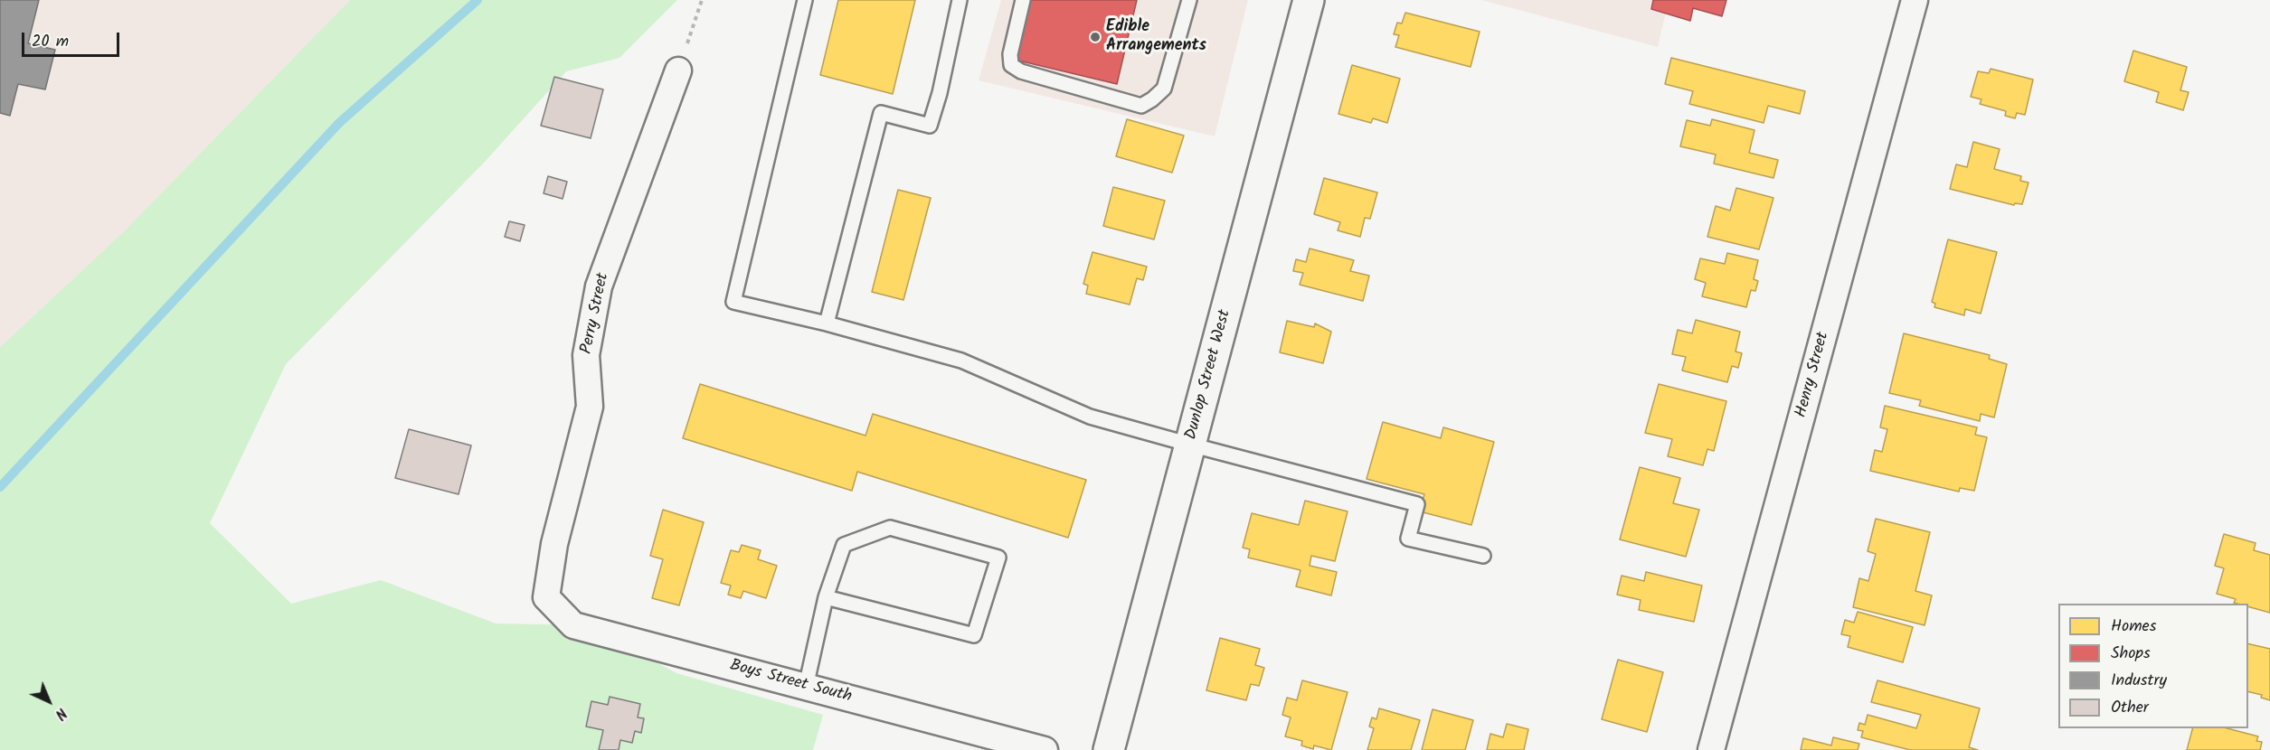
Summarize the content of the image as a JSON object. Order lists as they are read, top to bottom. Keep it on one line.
{"streets":{"main road":["Dunlop Street West"],"street":["Perry Street","Henry Street","Boys Street South"]},"crossings":[["Perry Street","Boys Street South"]],"places":["Edible Arrangements"],"legend":["Homes","Shops","Industry","Other"],"scale_bar":"20 m","north":"bottom right"}
